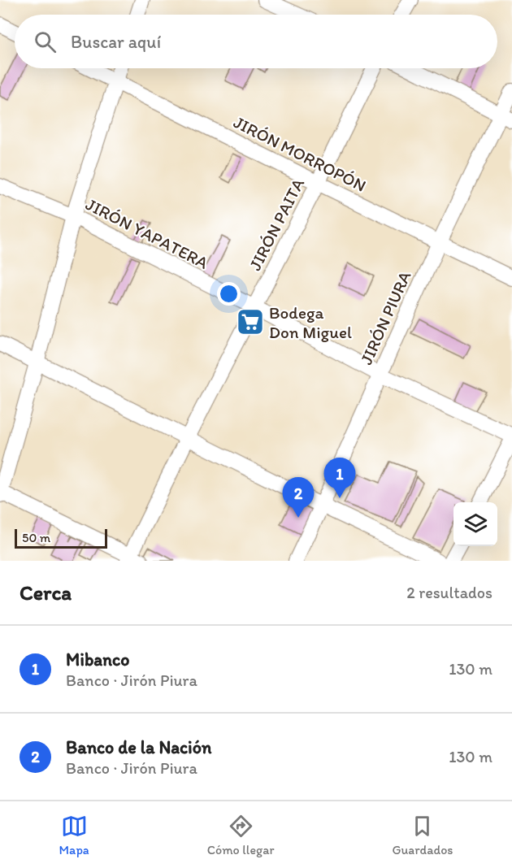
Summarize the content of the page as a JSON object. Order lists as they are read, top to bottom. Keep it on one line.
{"streets":{"street":["JIRÓN MORROPÓN","JIRÓN PAITA","JIRÓN YAPATERA","JIRÓN PIURA"]},"crossings":[["JIRÓN MORROPÓN","JIRÓN PAITA"],["JIRÓN MORROPÓN","JIRÓN PIURA"],["JIRÓN PAITA","JIRÓN YAPATERA"],["JIRÓN YAPATERA","JIRÓN PIURA"]],"places":{"supermarket":["Bodega Don Miguel"]},"scale_bar":"50 m","page":{"search":"Buscar aquí","pins":["1","2"],"scale":"50 m","heading":["Cerca","2 resultados"],"list":[{"mark":"1","name":"Mibanco","note":"Banco · Jirón Piura","value":"130 m"},{"mark":"2","name":"Banco de la Nación","note":"Banco · Jirón Piura","value":"130 m"}],"nav":["Mapa","Cómo llegar","Guardados"]}}
